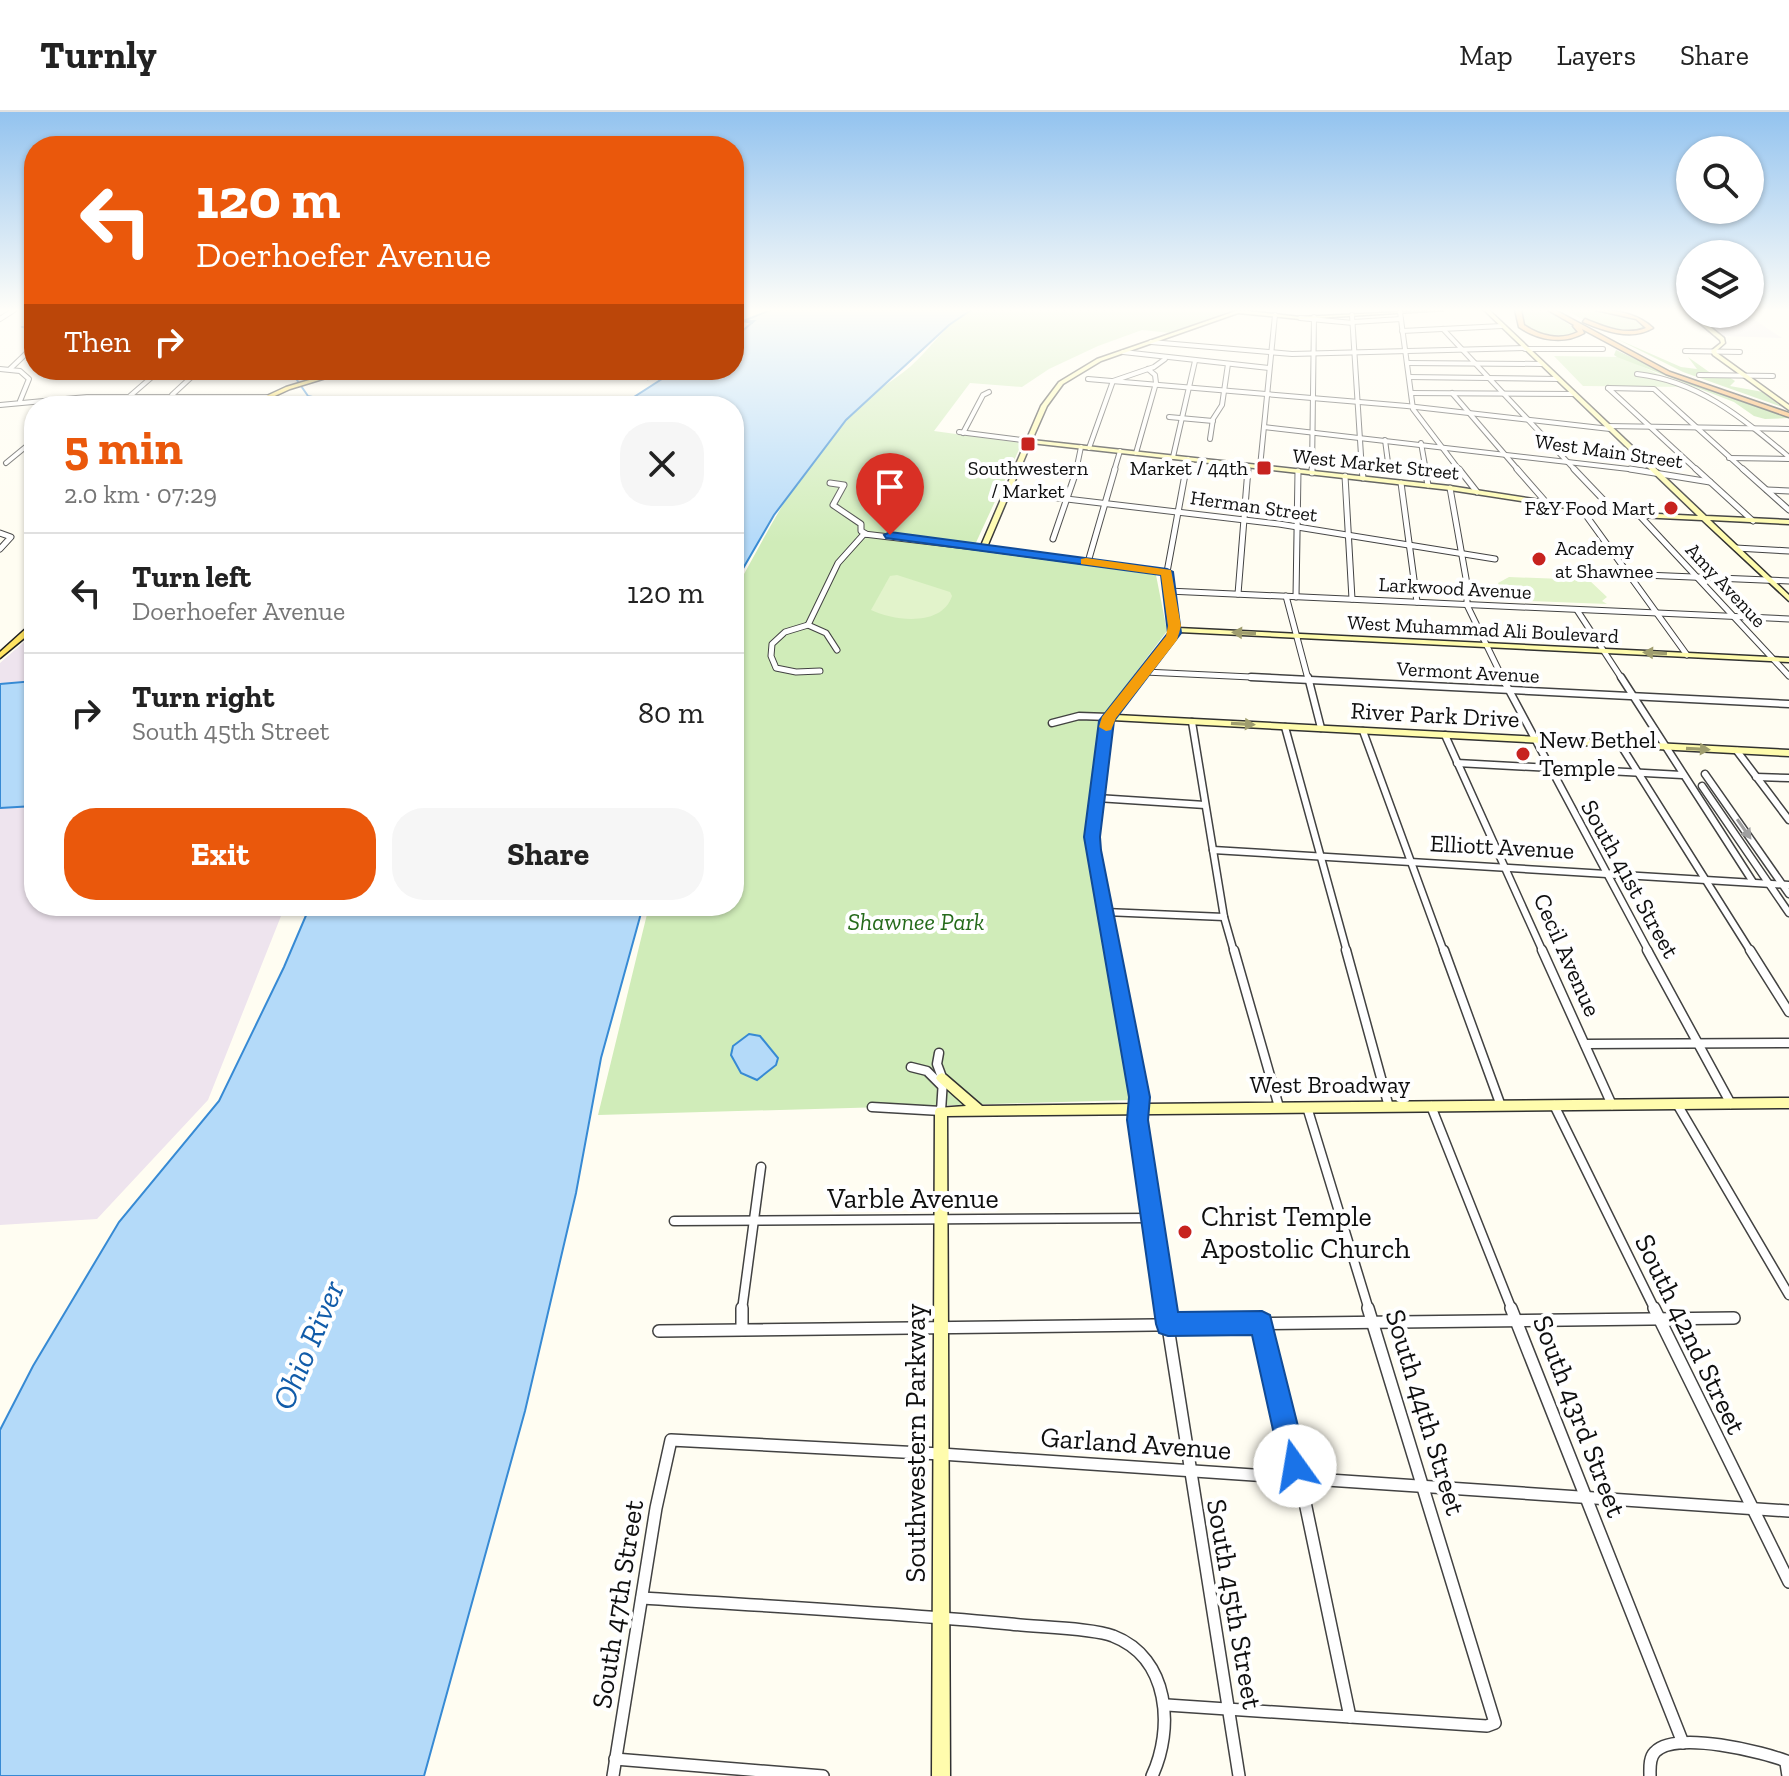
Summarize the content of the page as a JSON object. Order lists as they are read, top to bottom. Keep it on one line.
{"streets":{"street":["West Main Street","West Market Street","Herman Street","Amy Avenue","Larkwood Avenue","West Muhammad Ali Boulevard","Vermont Avenue","River Park Drive","Elliott Avenue","South 41st Street","Cecil Avenue","West Broadway","Varble Avenue","South 42nd Street","South 44th Street","South 43rd Street","Southwestern Parkway","Garland Avenue","South 47th Street","South 45th Street"]},"crossings":[["West Market Street","Amy Avenue"],["West Market Street","South 41st Street"],["Herman Street","South 41st Street"],["Amy Avenue","Larkwood Avenue"],["Amy Avenue","West Muhammad Ali Boulevard"],["Larkwood Avenue","South 41st Street"],["West Muhammad Ali Boulevard","South 41st Street"],["Vermont Avenue","South 41st Street"],["River Park Drive","South 41st Street"],["River Park Drive","Cecil Avenue"],["Elliott Avenue","South 41st Street"],["Elliott Avenue","Cecil Avenue"],["South 41st Street","West Broadway"],["Cecil Avenue","West Broadway"],["West Broadway","South 42nd Street"],["West Broadway","South 44th Street"],["West Broadway","South 43rd Street"],["West Broadway","Southwestern Parkway"],["West Broadway","South 45th Street"],["Varble Avenue","Southwestern Parkway"],["Varble Avenue","South 45th Street"],["South 42nd Street","Garland Avenue"],["South 44th Street","Garland Avenue"],["South 43rd Street","Garland Avenue"],["Southwestern Parkway","Garland Avenue"],["Garland Avenue","South 47th Street"],["Garland Avenue","South 45th Street"]],"water":["Ohio River"],"parks":["Shawnee Park"],"places":{"transit":["Southwestern / Market","Market / 44th"],"other":["F&Y Food Mart","Academy at Shawnee","New Bethel Temple","Christ Temple Apostolic Church"]},"page":{"header":"Turnly","nav":["Map","Layers","Share"],"turn":["120 m","Doerhoefer Avenue"],"then":"Then","heading":["5 min","2.0 km · 07:29"],"list":[{"name":"Turn left","note":"Doerhoefer Avenue","value":"120 m"},{"name":"Turn right","note":"South 45th Street","value":"80 m"}],"buttons":["Exit","Share"]}}
